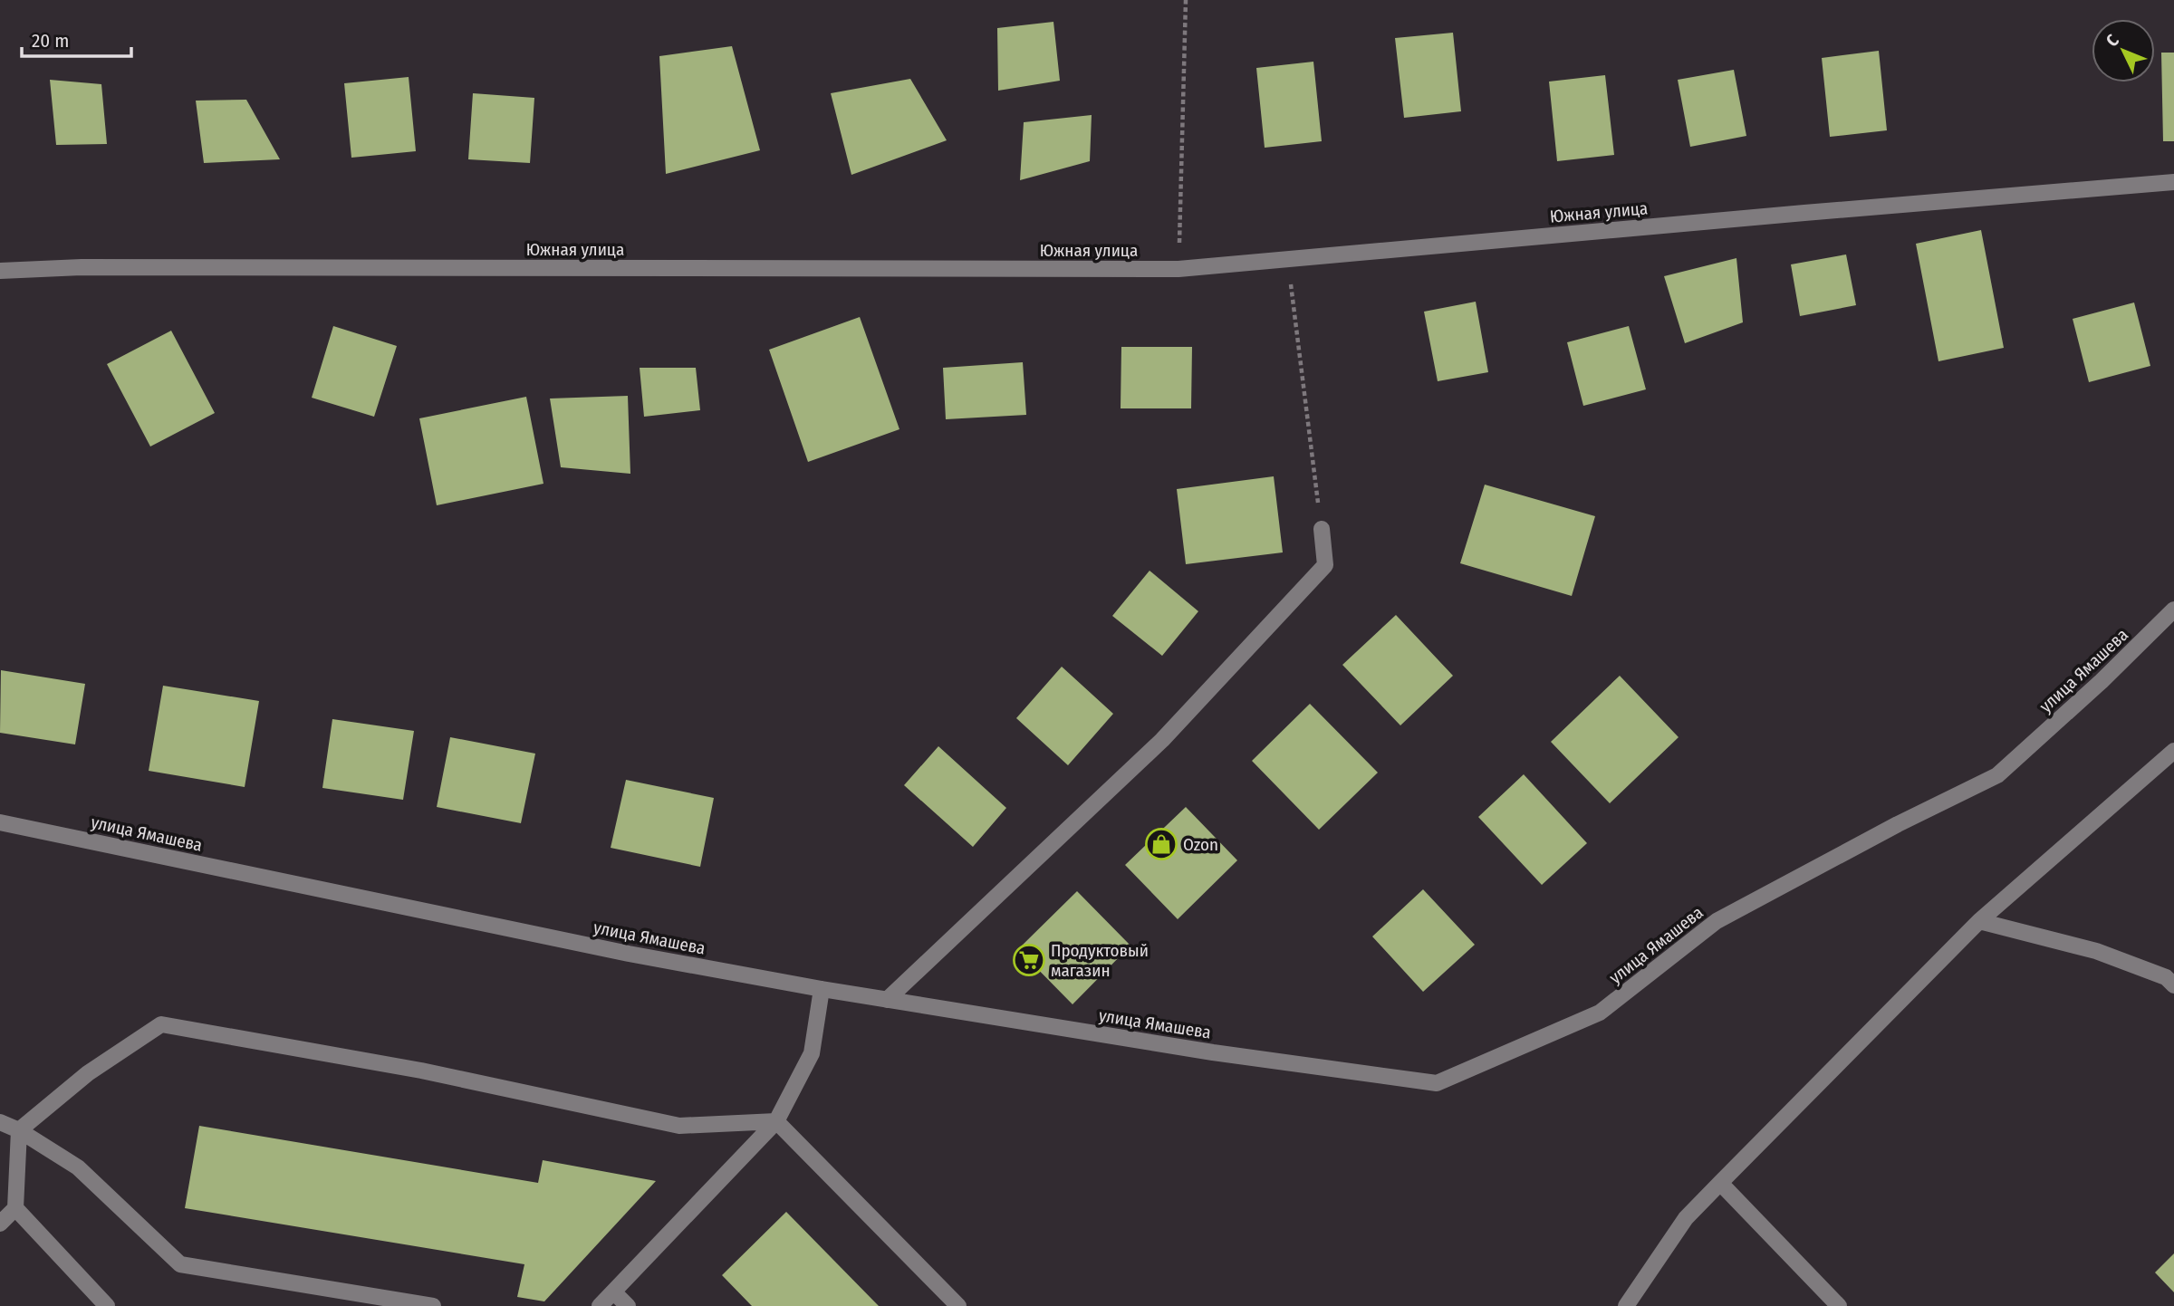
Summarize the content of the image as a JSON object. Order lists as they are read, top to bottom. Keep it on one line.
{"streets":{"street":["Южная улица","улица Ямашева"]},"places":{"shop":["Ozon"],"supermarket":["Продуктовый магазин"]},"scale_bar":"20 m","north":"top left"}
